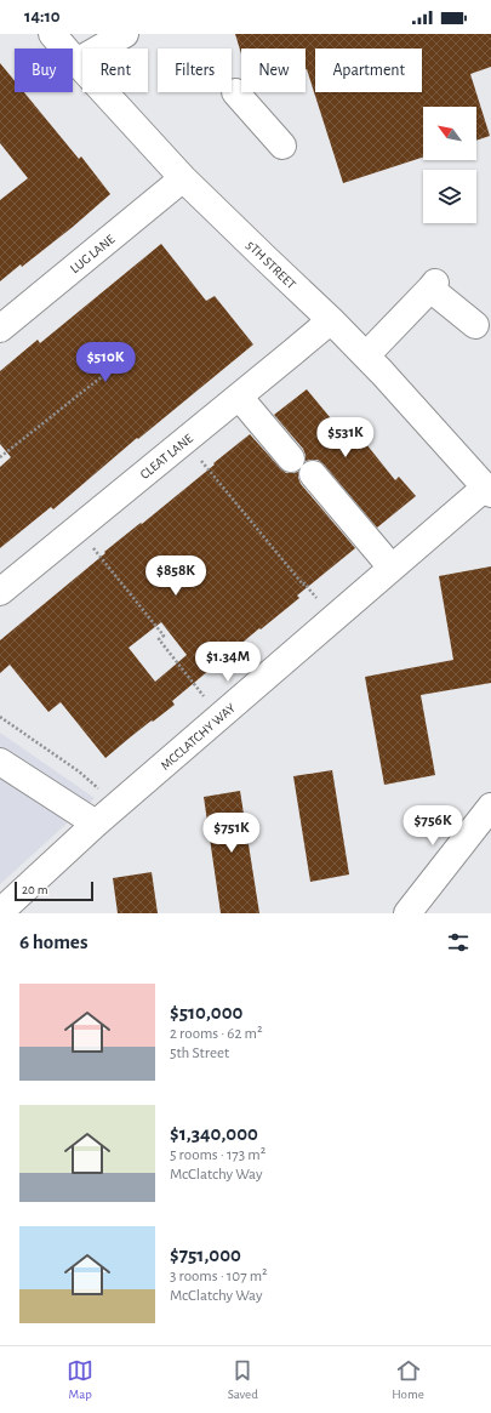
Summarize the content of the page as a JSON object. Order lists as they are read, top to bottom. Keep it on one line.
{"streets":{"street":["LUG LANE","5TH STREET","CLEAT LANE","MCCLATCHY WAY"]},"crossings":[["LUG LANE","5TH STREET"],["5TH STREET","CLEAT LANE"],["5TH STREET","MCCLATCHY WAY"]],"scale_bar":"20 m","north":"top left","page":{"status":"14:10","chip":["Buy","Rent","Filters","New","Apartment"],"price":["$510K","$531K","$858K","$1.34M","$756K","$751K"],"scale":"20 m","heading":"6 homes","list":[{"name":"$510,000","note":"2 rooms · 62 m² · 5th Street"},{"name":"$1,340,000","note":"5 rooms · 173 m² · McClatchy Way"},{"name":"$751,000","note":"3 rooms · 107 m² · McClatchy Way"}],"tabs":["Map","Saved","Home"]}}
